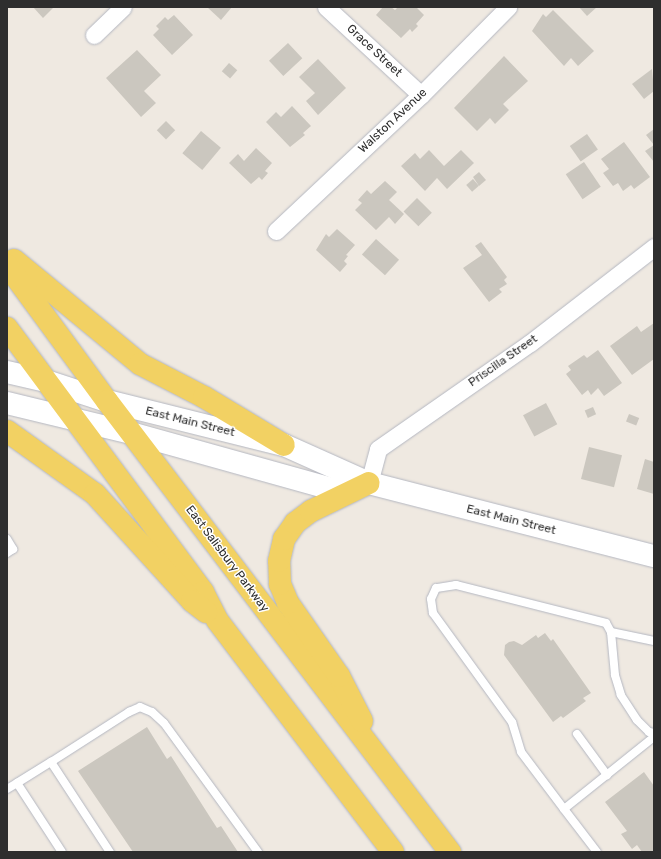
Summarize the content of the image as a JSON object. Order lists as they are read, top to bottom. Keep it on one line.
{"streets":{"main road":["East Main Street","East Salisbury Parkway"],"street":["Grace Street","Walston Avenue","Priscilla Street"]},"crossings":[["Grace Street","Walston Avenue"],["Priscilla Street","East Main Street"],["East Main Street","East Salisbury Parkway"]]}
